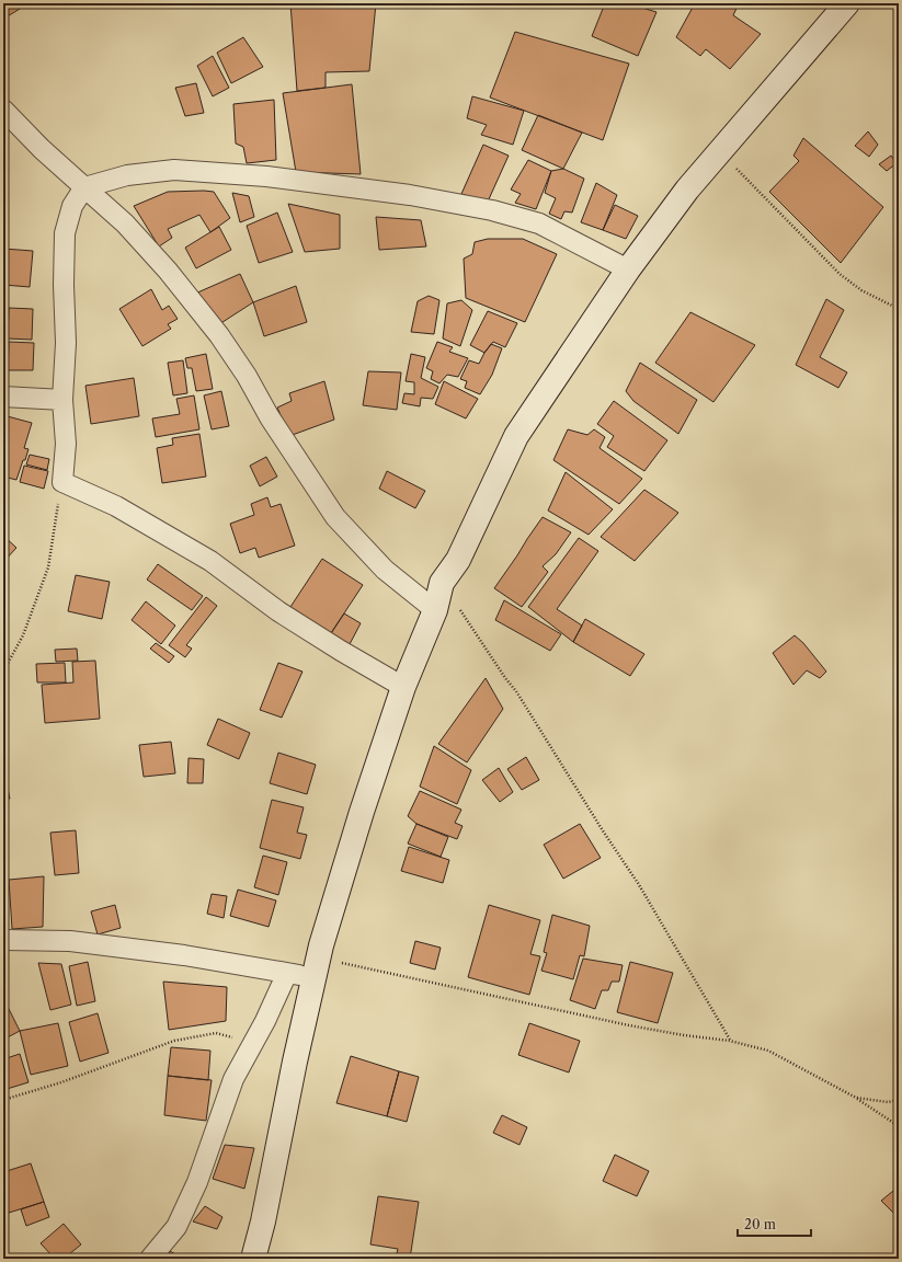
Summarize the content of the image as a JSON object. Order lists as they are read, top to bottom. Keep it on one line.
{"scale_bar":"20 m"}
